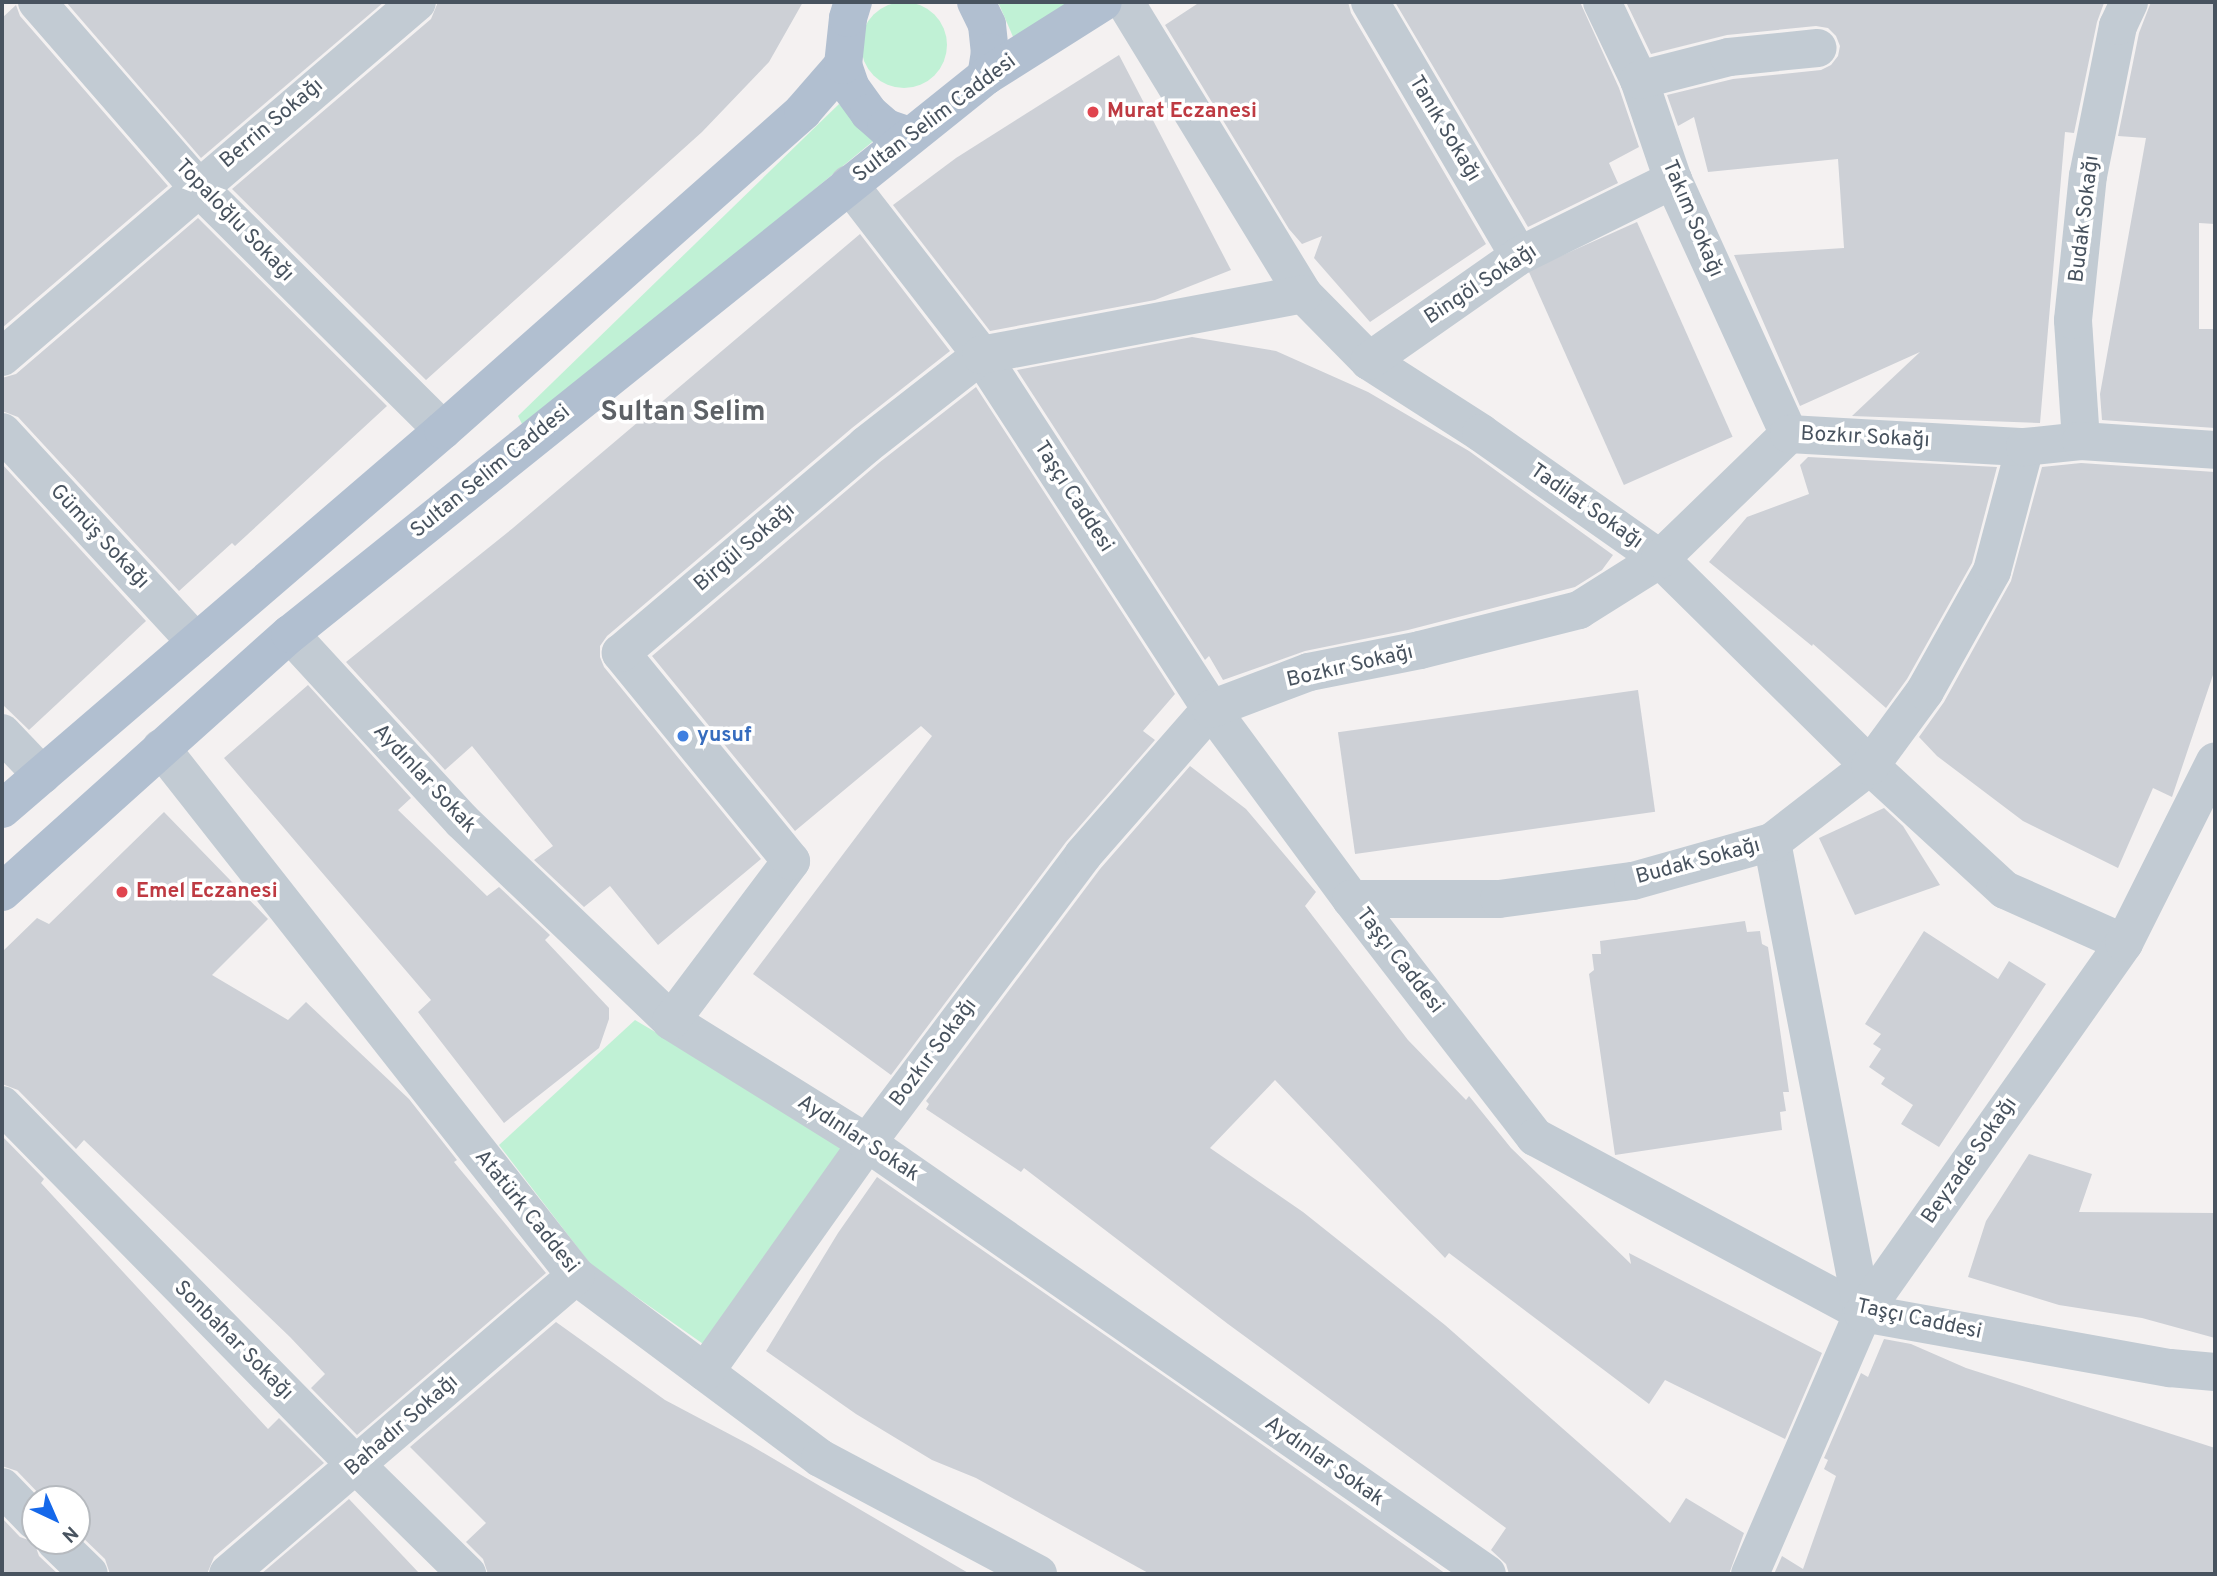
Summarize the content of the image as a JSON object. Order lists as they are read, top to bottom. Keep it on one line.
{"streets":{"main road":["Sultan Selim Caddesi"],"street":["Berrin Sokağı","Tanık Sokağı","Takım Sokağı","Budak Sokağı","Topaloğlu Sokağı","Bingöl Sokağı","Bozkır Sokağı","Taşçı Caddesi","Tadilat Sokağı","Gümüş Sokağı","Birgül Sokağı","Aydınlar Sokak","Beyzade Sokağı","Atatürk Caddesi","Sonbahar Sokağı","Bahadır Sokağı"]},"crossings":[["Sultan Selim Caddesi","Taşçı Caddesi"],["Sultan Selim Caddesi","Aydınlar Sokak"],["Sultan Selim Caddesi","Atatürk Caddesi"],["Berrin Sokağı","Topaloğlu Sokağı"],["Tanık Sokağı","Bingöl Sokağı"],["Takım Sokağı","Bingöl Sokağı"],["Takım Sokağı","Bozkır Sokağı"],["Budak Sokağı","Bozkır Sokağı"],["Budak Sokağı","Taşçı Caddesi"],["Budak Sokağı","Tadilat Sokağı"],["Bingöl Sokağı","Tadilat Sokağı"],["Bozkır Sokağı","Taşçı Caddesi"],["Bozkır Sokağı","Tadilat Sokağı"],["Bozkır Sokağı","Aydınlar Sokak"],["Bozkır Sokağı","Atatürk Caddesi"],["Taşçı Caddesi","Birgül Sokağı"],["Taşçı Caddesi","Beyzade Sokağı"],["Tadilat Sokağı","Birgül Sokağı"],["Tadilat Sokağı","Beyzade Sokağı"],["Birgül Sokağı","Aydınlar Sokak"],["Atatürk Caddesi","Bahadır Sokağı"],["Sonbahar Sokağı","Bahadır Sokağı"]],"districts":["Sultan Selim"],"places":["Murat Eczanesi","yusuf","Emel Eczanesi"],"north":"bottom right"}
